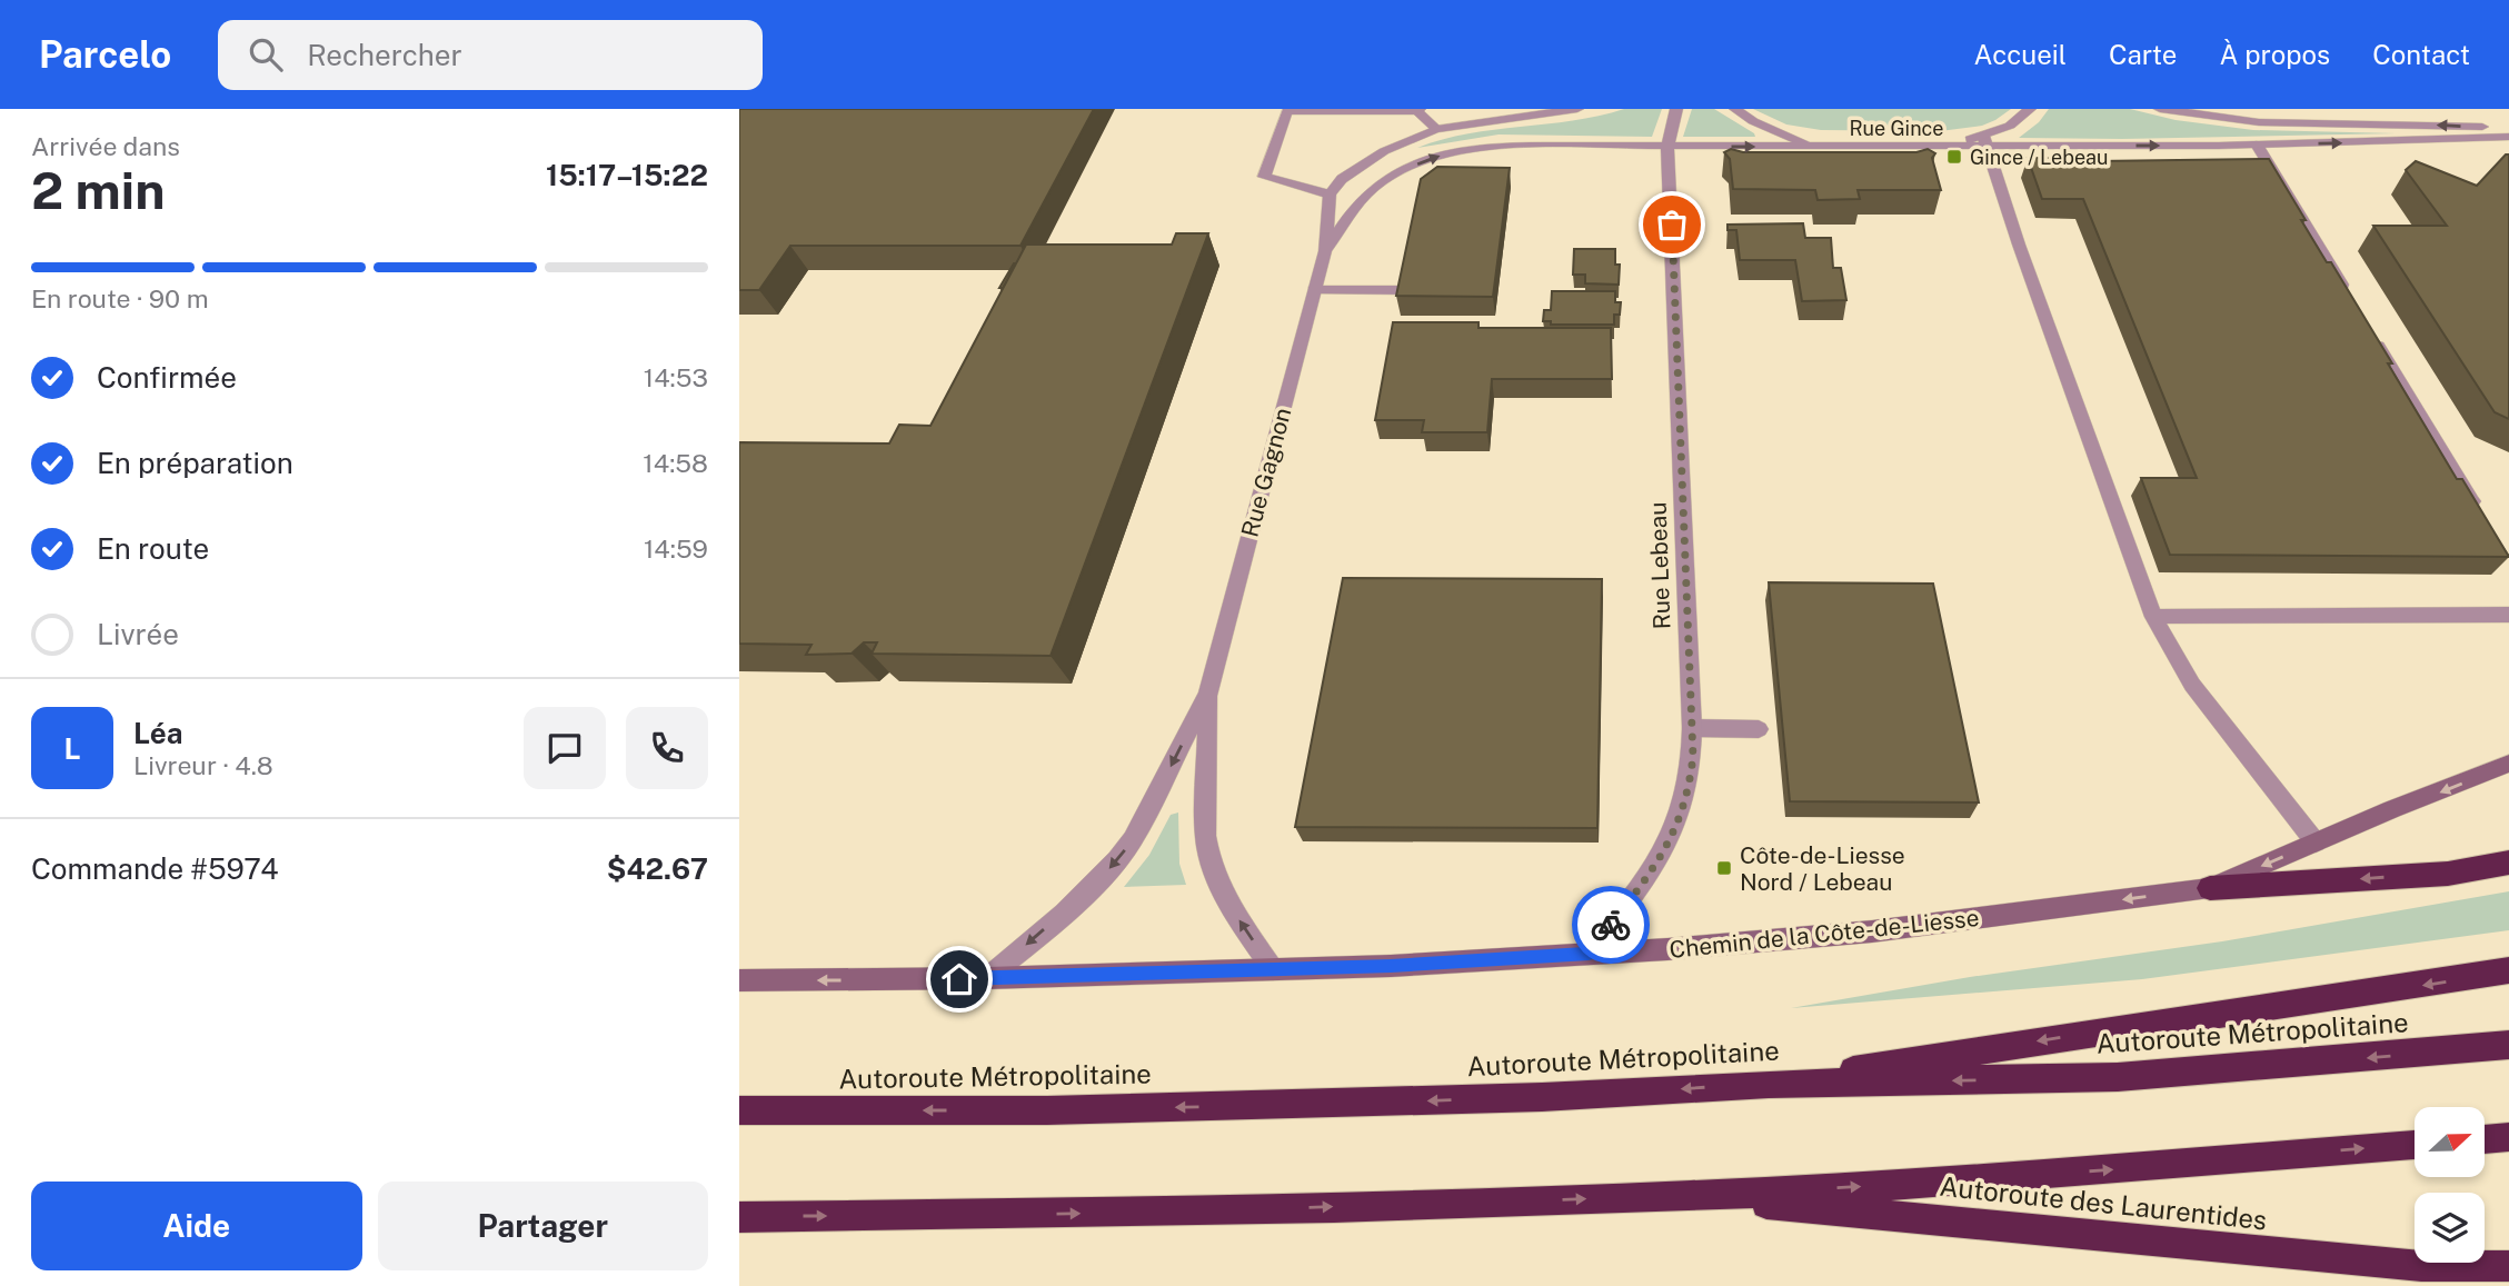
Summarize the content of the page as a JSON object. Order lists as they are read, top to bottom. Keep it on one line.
{"streets":{"highway":["Autoroute Métropolitaine","Autoroute des Laurentides"],"main road":["Chemin de la Côte-de-Liesse"],"street":["Rue Gince","Rue Gagnon","Rue Lebeau"]},"crossings":[["Rue Gince","Rue Gagnon"],["Rue Gince","Rue Lebeau"],["Rue Gagnon","Chemin de la Côte-de-Liesse"],["Rue Lebeau","Chemin de la Côte-de-Liesse"]],"one_way":["Chemin de la Côte-de-Liesse"],"places":{"transit":["Gince / Lebeau","Côte-de-Liesse Nord / Lebeau"]},"north":"right","page":{"header":"Parcelo","search":"Rechercher","nav":["Accueil","Carte","À propos","Contact"],"heading":["2 min","Arrivée dans","15:17–15:22"],"panel":["Léa","Livreur · 4.8","Commande #5974","$42.67"],"bar":"En route · 90 m","list":[["Confirmée","14:53"],["En préparation","14:58"],["En route","14:59"],"Livrée"],"round":"L","buttons":["Aide","Partager"]}}
